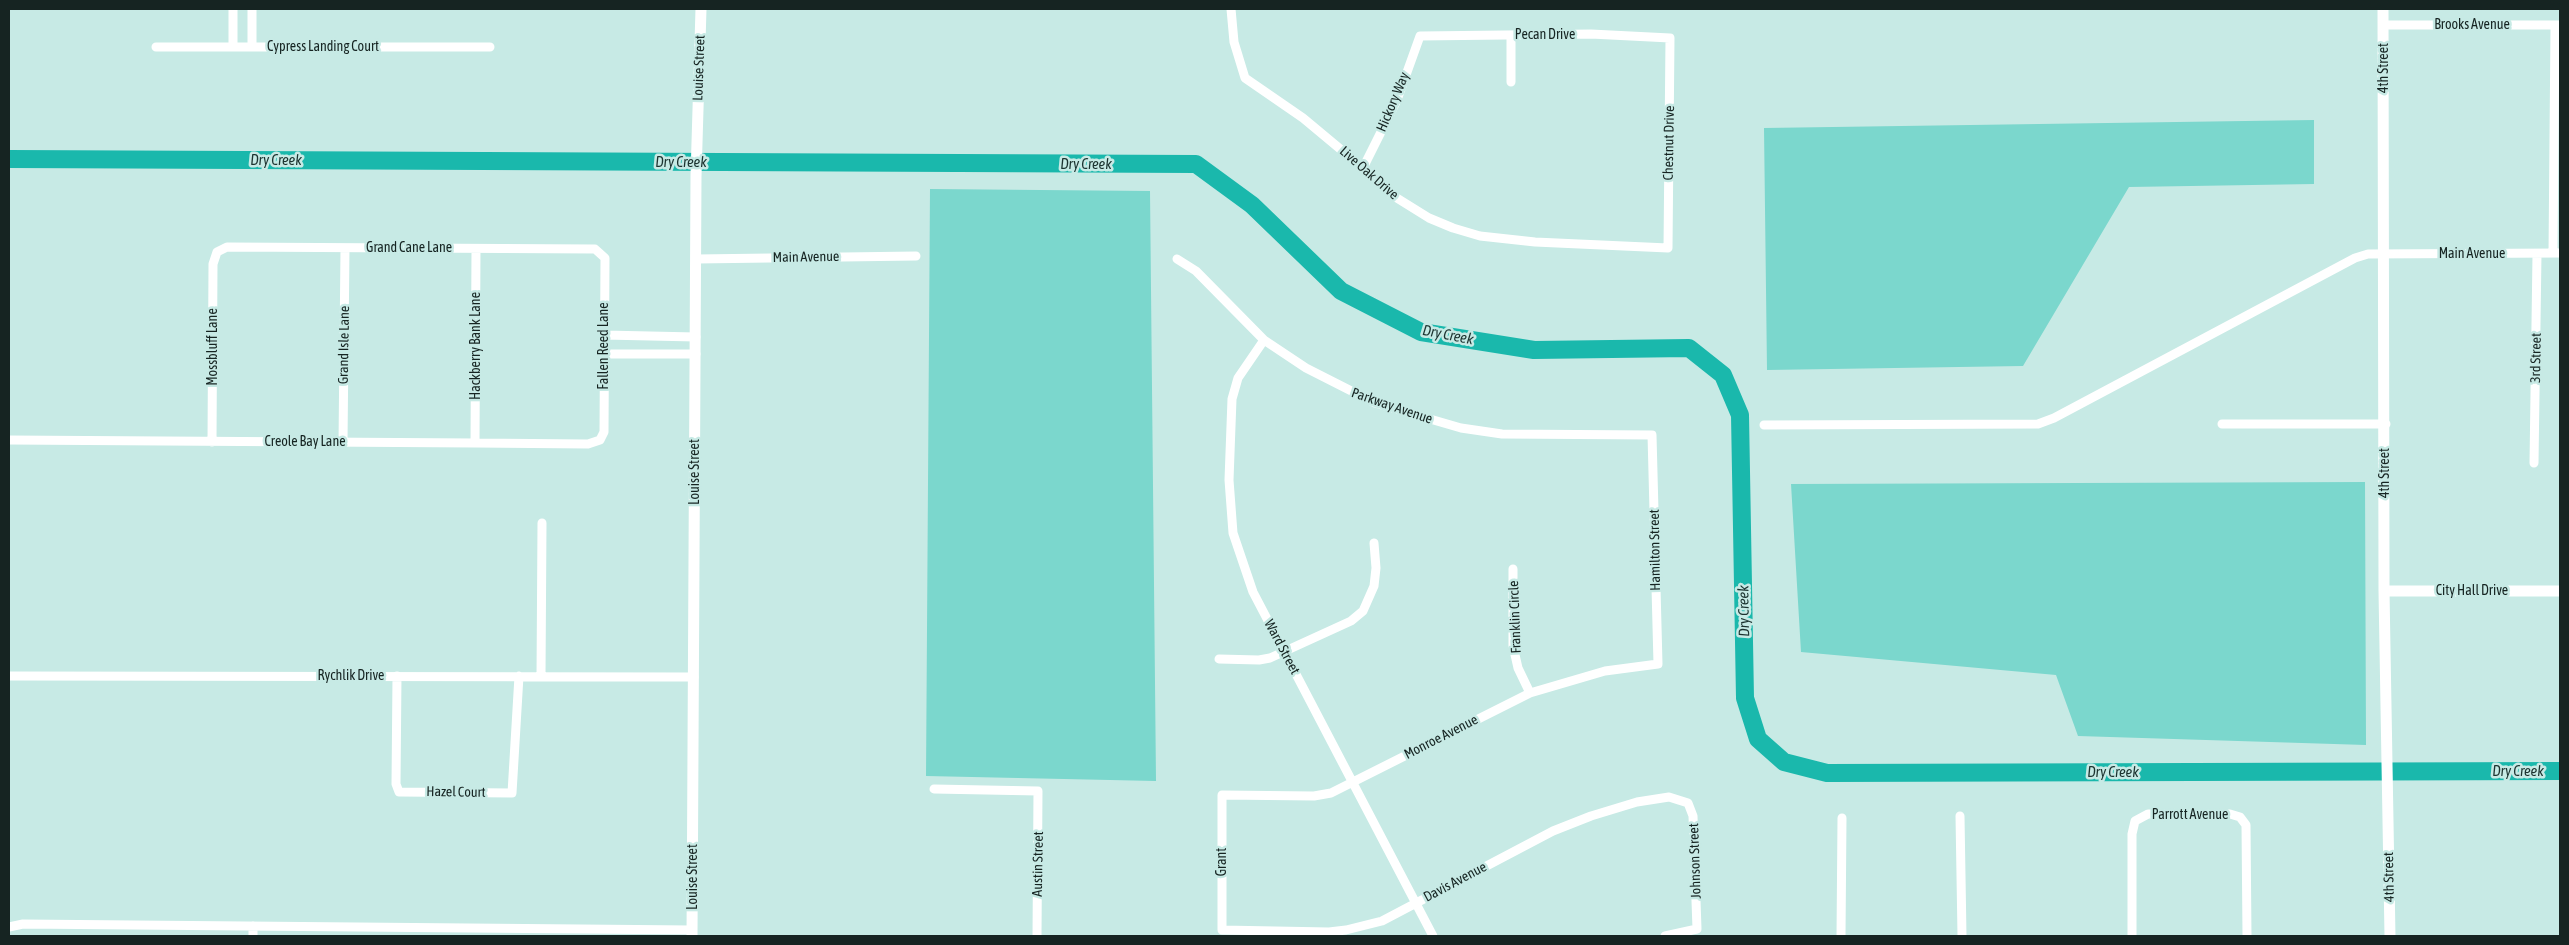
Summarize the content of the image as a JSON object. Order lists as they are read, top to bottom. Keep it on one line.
{"streets":{"street":["Brooks Avenue","Pecan Drive","Cypress Landing Court","Louise Street","4th Street","Hickory Way","Chestnut Drive","Live Oak Drive","Grand Cane Lane","Main Avenue","Grand Isle Lane","Hackberry Bank Lane","Fallen Reed Lane","Mossbluff Lane","3rd Street","Parkway Avenue","Creole Bay Lane","Hamilton Street","City Hall Drive","Franklin Circle","Ward Street","Rychlik Drive","Monroe Avenue","Hazel Court","Parrott Avenue","Johnson Street","Grant","Austin Street","Davis Avenue"]},"crossings":[["Brooks Avenue","4th Street"],["Pecan Drive","Hickory Way"],["Pecan Drive","Chestnut Drive"],["Louise Street","Main Avenue"],["Louise Street","Rychlik Drive"],["4th Street","Main Avenue"],["4th Street","City Hall Drive"],["Hickory Way","Live Oak Drive"],["Chestnut Drive","Live Oak Drive"],["Grand Cane Lane","Grand Isle Lane"],["Grand Cane Lane","Hackberry Bank Lane"],["Grand Cane Lane","Fallen Reed Lane"],["Grand Cane Lane","Mossbluff Lane"],["Main Avenue","3rd Street"],["Grand Isle Lane","Creole Bay Lane"],["Hackberry Bank Lane","Creole Bay Lane"],["Fallen Reed Lane","Creole Bay Lane"],["Mossbluff Lane","Creole Bay Lane"],["Parkway Avenue","Hamilton Street"],["Parkway Avenue","Ward Street"],["Hamilton Street","Monroe Avenue"],["Franklin Circle","Monroe Avenue"],["Ward Street","Monroe Avenue"],["Ward Street","Davis Avenue"],["Rychlik Drive","Hazel Court"],["Monroe Avenue","Grant"],["Johnson Street","Davis Avenue"],["Grant","Davis Avenue"]],"water":["Dry Creek"]}
